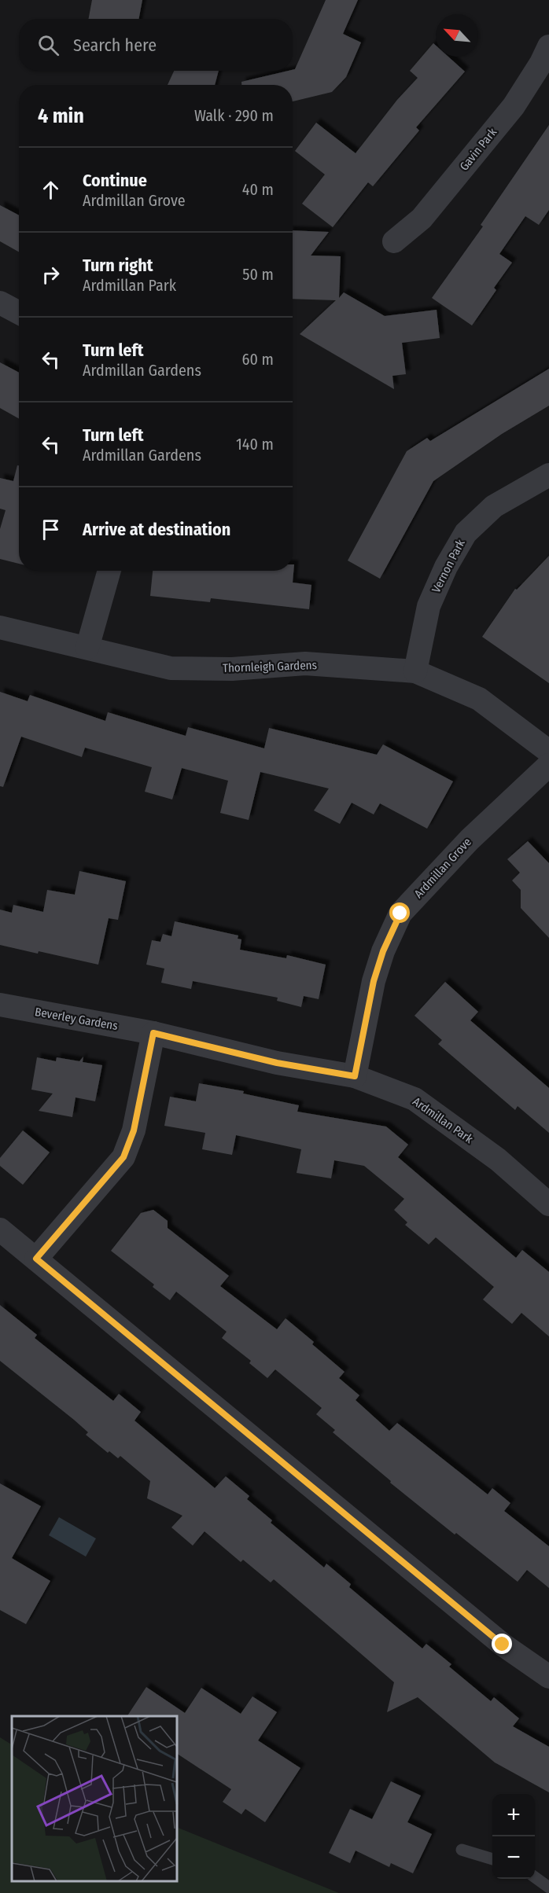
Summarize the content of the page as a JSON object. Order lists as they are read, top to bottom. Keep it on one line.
{"streets":{"street":["Gavin Park","Vernon Park","Thornleigh Gardens","Ardmillan Grove","Beverley Gardens","Ardmillan Park"]},"crossings":[["Vernon Park","Thornleigh Gardens"],["Ardmillan Grove","Ardmillan Park"],["Beverley Gardens","Ardmillan Park"]],"north":"top left","page":{"search":"Search here","heading":["4 min","Walk · 290 m"],"list":[["Continue","Ardmillan Grove","40 m"],["Turn right","Ardmillan Park","50 m"],["Turn left","Ardmillan Gardens","60 m"],["Turn left","Ardmillan Gardens","140 m"],"Arrive at destination"],"map_buttons":["+","−"]}}
